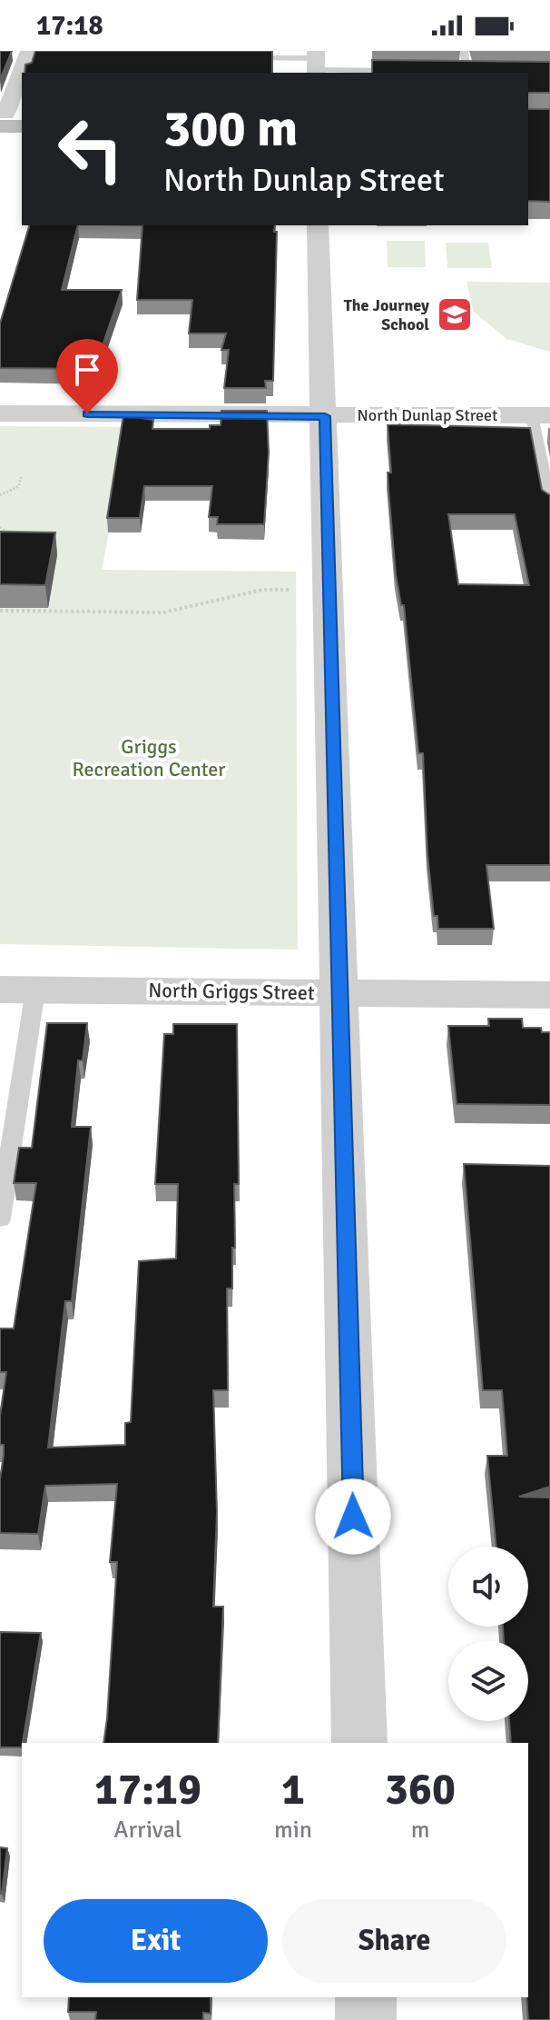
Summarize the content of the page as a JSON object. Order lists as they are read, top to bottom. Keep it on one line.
{"streets":{"street":["North Dunlap Street","North Griggs Street"]},"parks":["Griggs Recreation Center"],"places":{"school or university":["The Journey School"]},"page":{"status":"17:18","turn":["300 m","North Dunlap Street"],"eta":["17:19","Arrival","1","min","360","m"],"buttons":["Exit","Share"]}}
